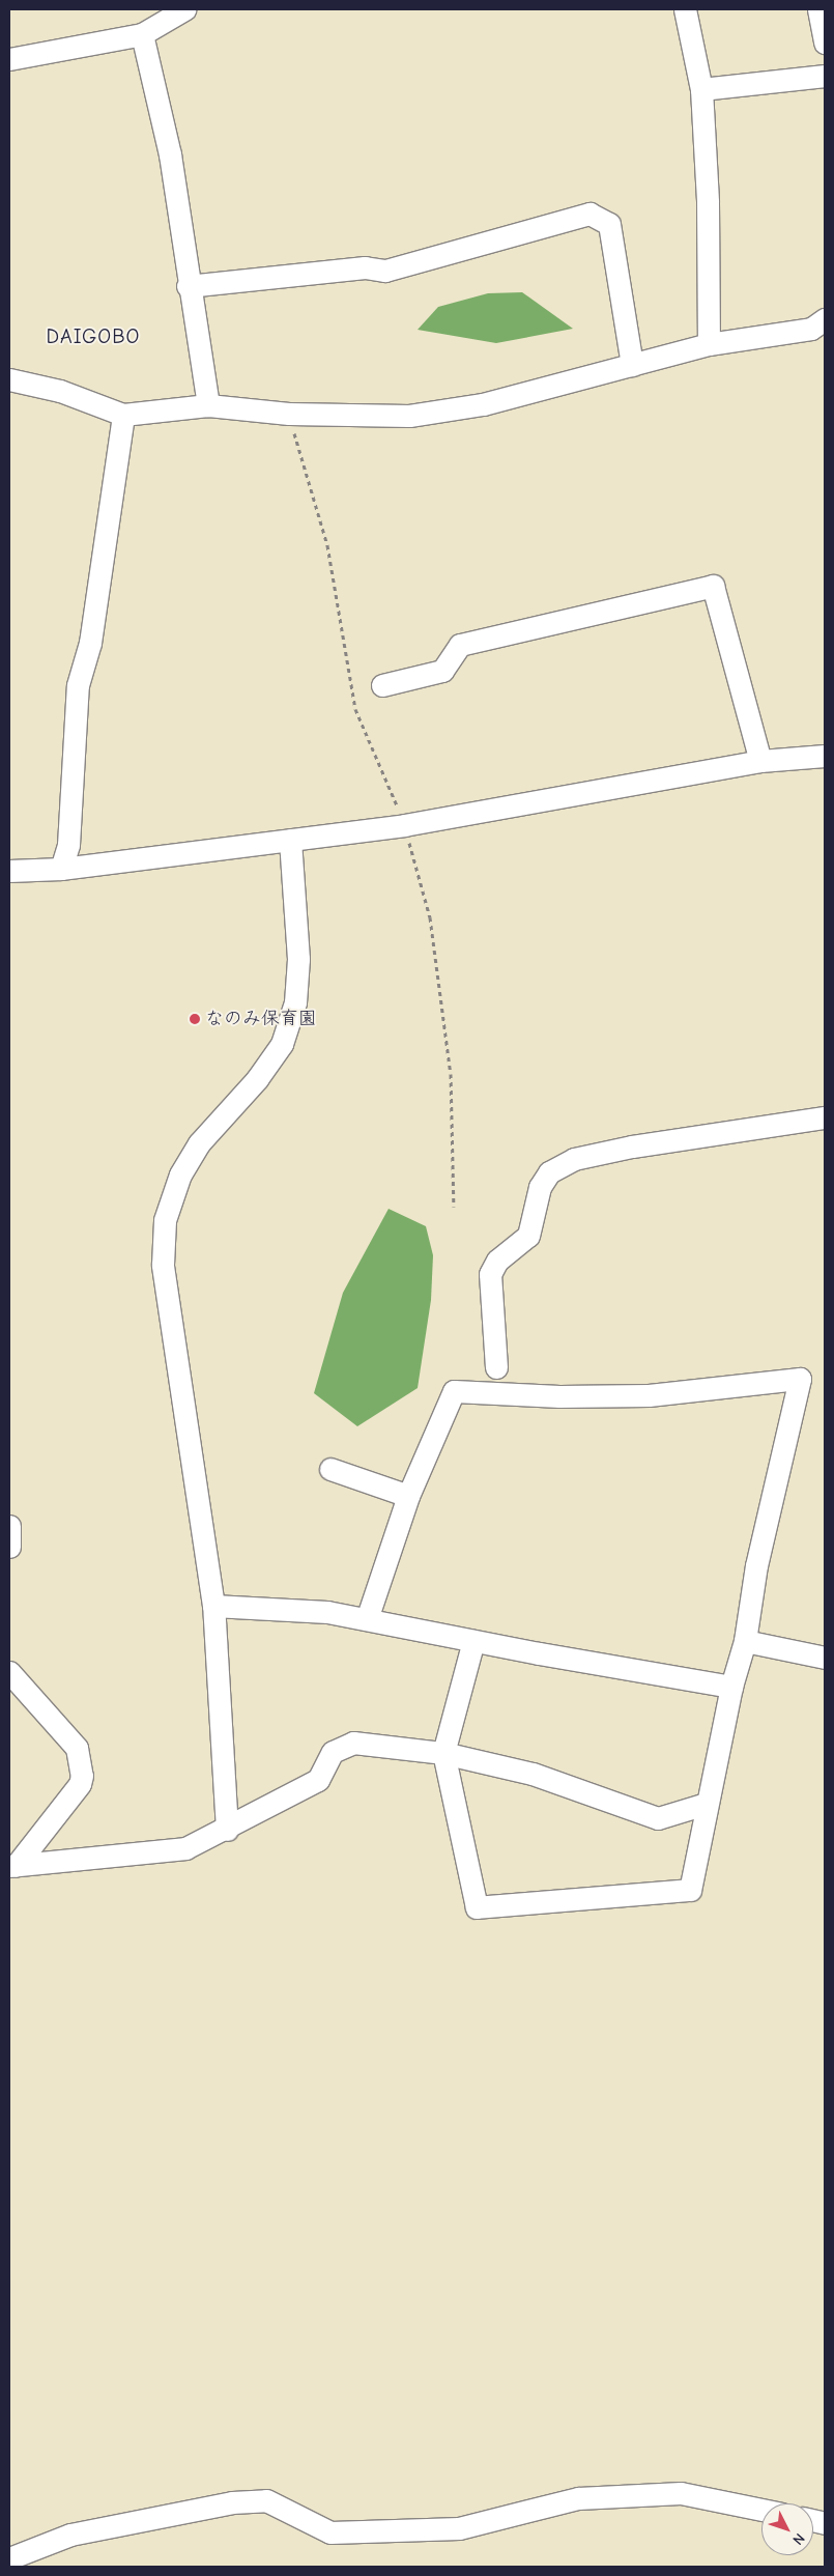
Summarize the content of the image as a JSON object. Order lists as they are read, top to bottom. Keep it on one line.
{"districts":["DAIGOBO"],"places":["なのみ保育園"],"north":"bottom right"}
